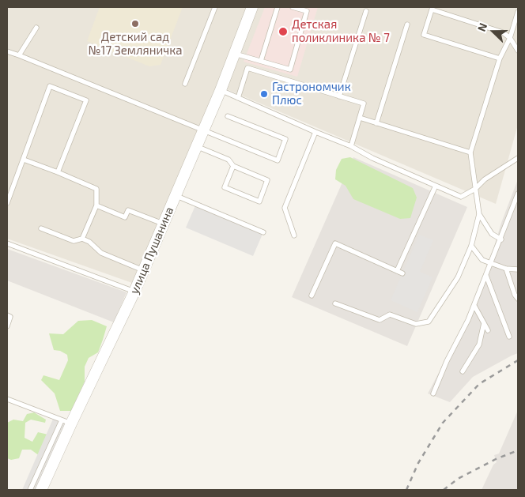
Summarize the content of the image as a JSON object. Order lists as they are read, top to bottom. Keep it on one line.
{"streets":{"street":["улица Пушанина"]},"places":["Детский сад №17 Земляничка","Детская поликлиника № 7","Гастрономчик Плюс"],"north":"left"}
